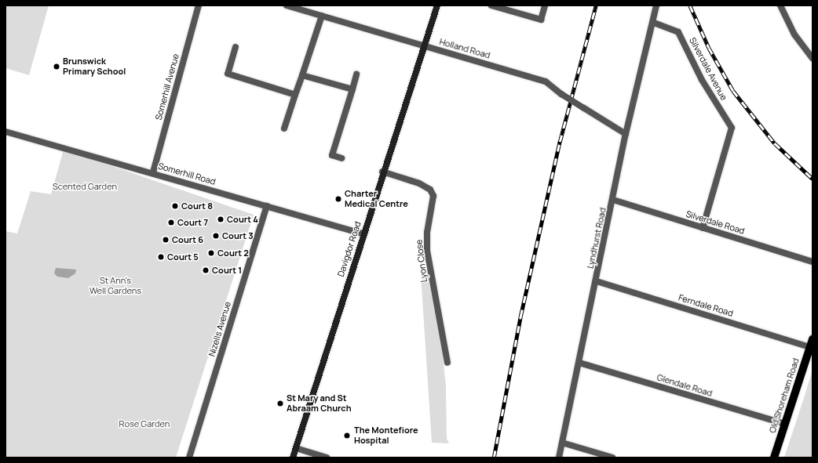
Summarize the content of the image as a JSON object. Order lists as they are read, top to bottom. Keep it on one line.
{"streets":{"main road":["Davigdor Road","Old Shoreham Road"],"street":["Holland Road","Silverdale Avenue","Somerhill Avenue","Somerhill Road","Silverdale Road","Lyndhurst Road","Lyon Close","Ferndale Road","Nizells Avenue","Glendale Road"]},"crossings":[["Holland Road","Lyndhurst Road"],["Holland Road","Davigdor Road"],["Silverdale Avenue","Silverdale Road"],["Silverdale Avenue","Lyndhurst Road"],["Somerhill Avenue","Somerhill Road"],["Somerhill Road","Davigdor Road"],["Somerhill Road","Nizells Avenue"],["Silverdale Road","Lyndhurst Road"],["Lyndhurst Road","Ferndale Road"],["Lyndhurst Road","Glendale Road"],["Davigdor Road","Lyon Close"],["Ferndale Road","Old Shoreham Road"],["Glendale Road","Old Shoreham Road"]],"parks":["Scented Garden","St Ann's Well Gardens","Rose Garden"],"places":["Brunswick Primary School","Charter Medical Centre","Court 8","Court 4","Court 7","Court 3","Court 6","Court 2","Court 5","Court 1","St Mary and St Abraam Church","The Montefiore Hospital"]}
